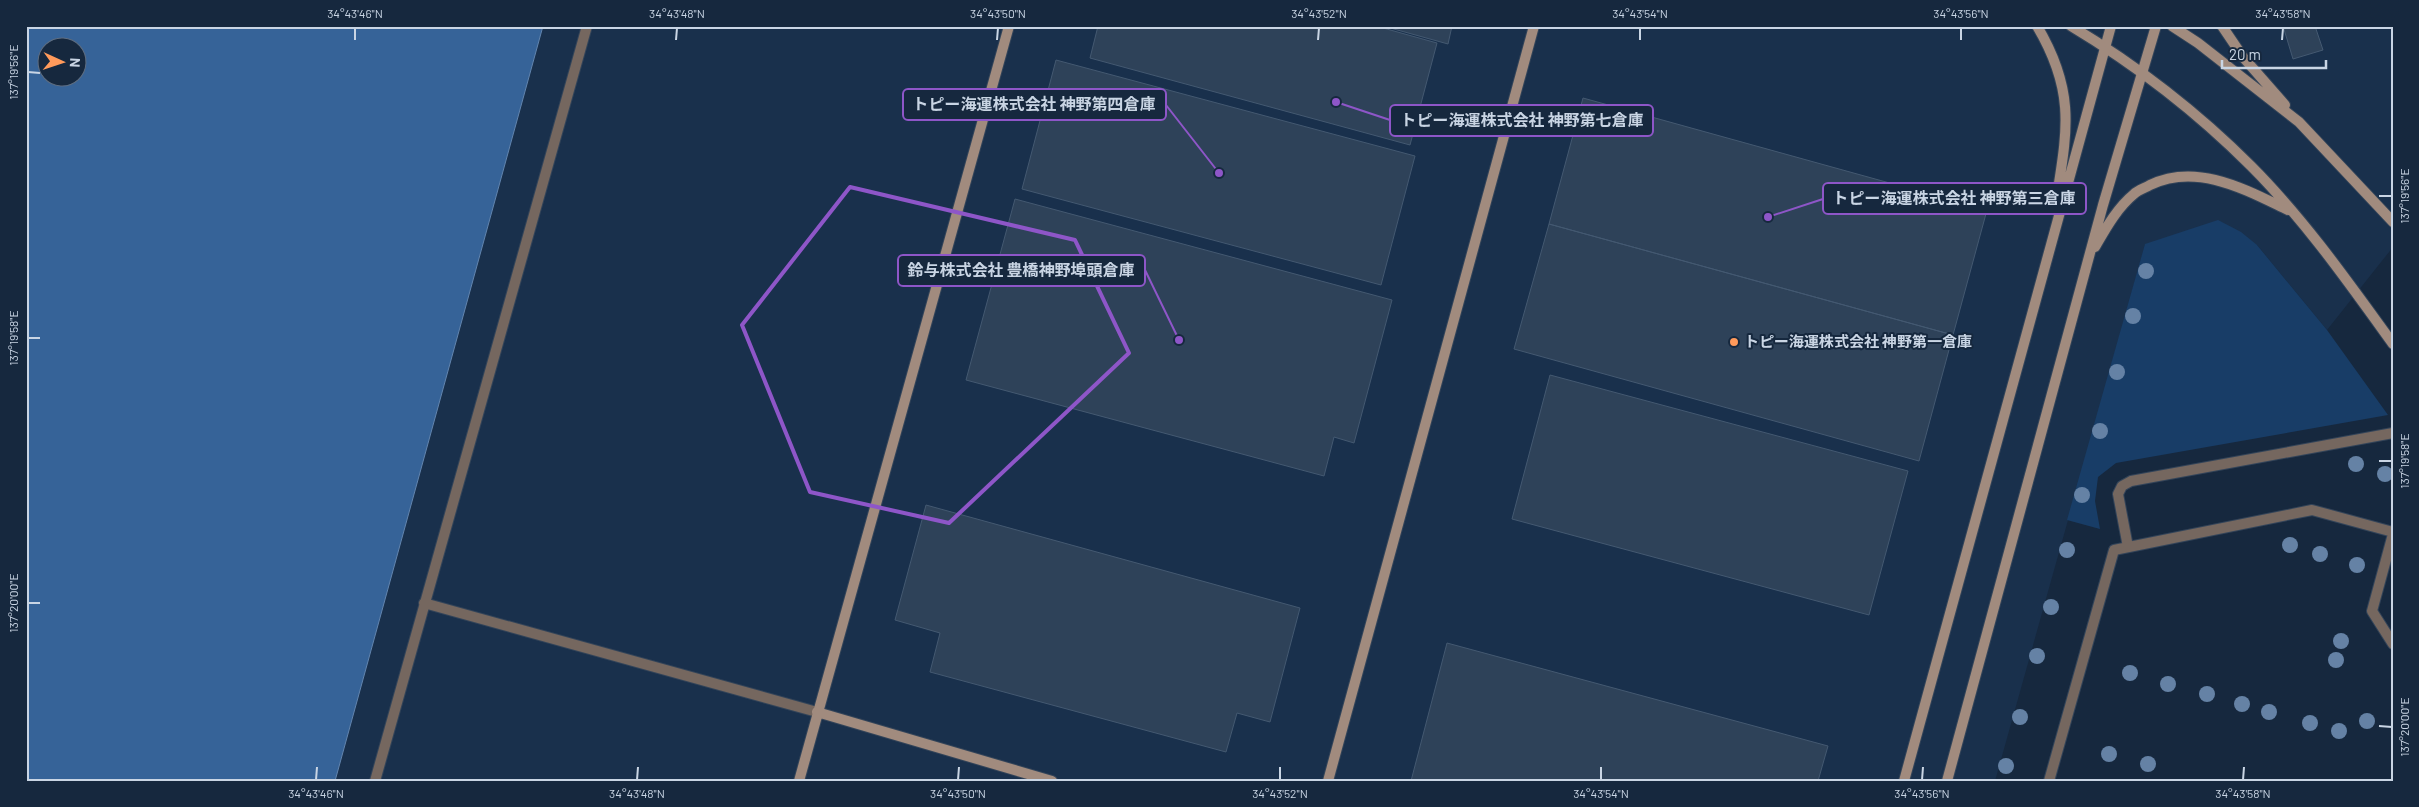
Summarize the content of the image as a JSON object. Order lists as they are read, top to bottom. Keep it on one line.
{"places":["トピー海運株式会社 神野第七倉庫","トピー海運株式会社 神野第四倉庫","トピー海運株式会社 神野第三倉庫","鈴与株式会社 豊橋神野埠頭倉庫","トピー海運株式会社 神野第一倉庫"],"scale_bar":"20 m","north":"right","coordinates":["34°43'46\"N","34°43'48\"N","34°43'50\"N","34°43'52\"N","34°43'54\"N","34°43'56\"N","34°43'58\"N","137°19'56\"E","137°19'58\"E","137°20'00\"E"]}
